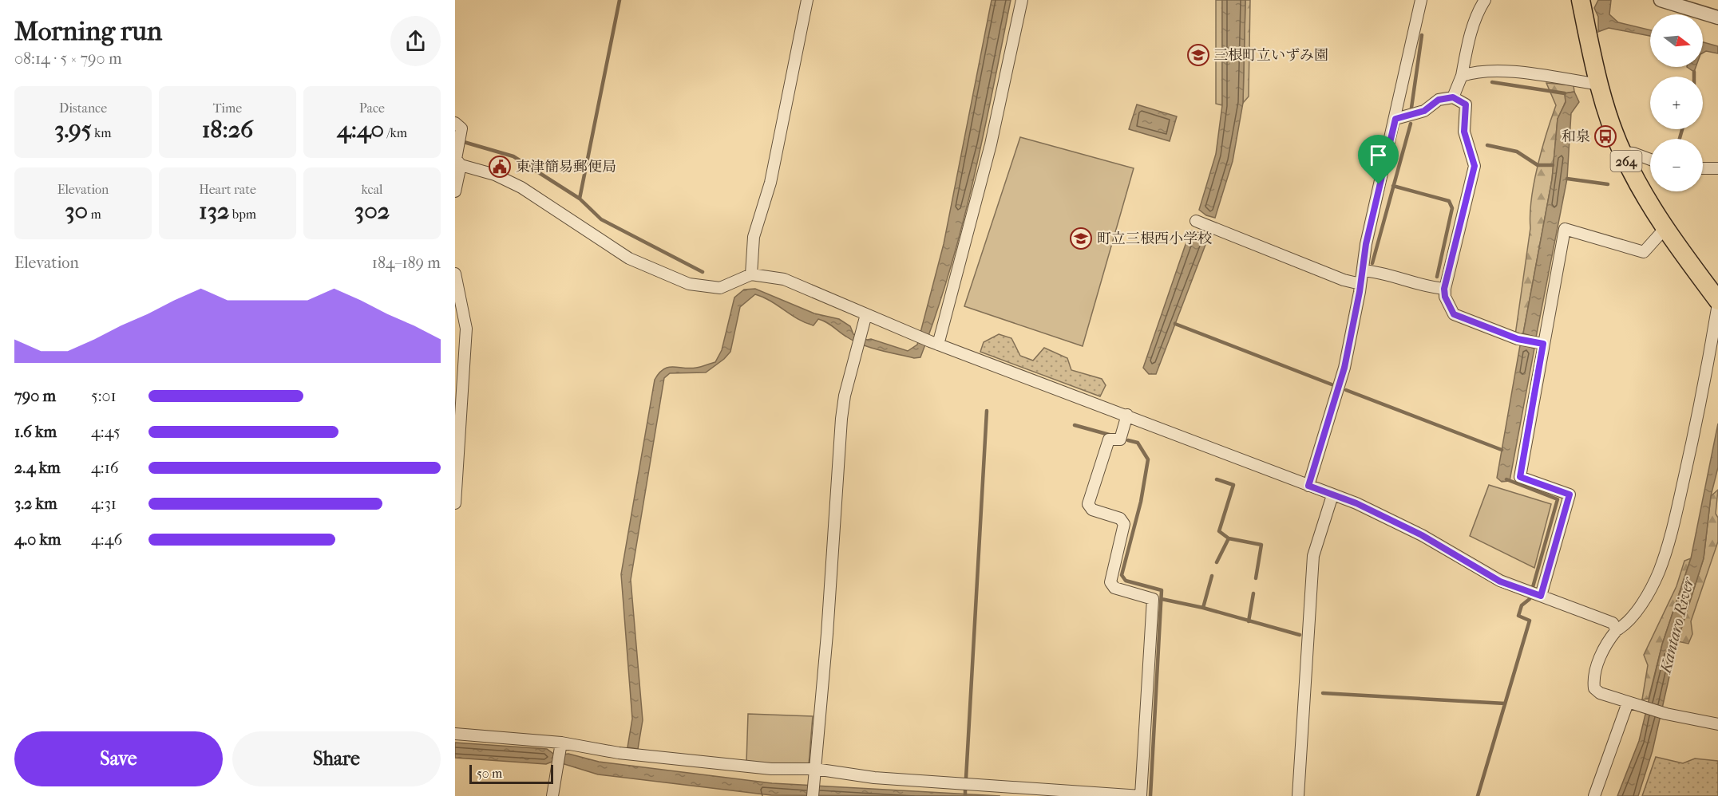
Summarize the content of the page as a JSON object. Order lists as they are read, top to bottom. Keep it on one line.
{"streets":{"highway":["264"]},"water":["Kantaro River"],"places":{"school or university":["三根町立いずみ園","町立三根西小学校"],"bus stop":["和泉"],"public building":["東津簡易郵便局"]},"scale_bar":"50 m","north":"right","page":{"heading":["Morning run","08:14 · 5 × 790 m"],"map_buttons":["+","−"],"stats":[["Distance","3.95 km"],["Time","18:26"],["Pace","4:40 /km"],["Elevation","30 m"],["Heart rate","132 bpm"],["kcal","302"]],"chart":["Elevation","184–189 m"],"list":[{"name":"790 m","note":"5:01"},{"name":"1.6 km","note":"4:45"},{"name":"2.4 km","note":"4:16"},{"name":"3.2 km","note":"4:31"},{"name":"4.0 km","note":"4:46"}],"buttons":["Save","Share"],"scale":"50 m"}}
